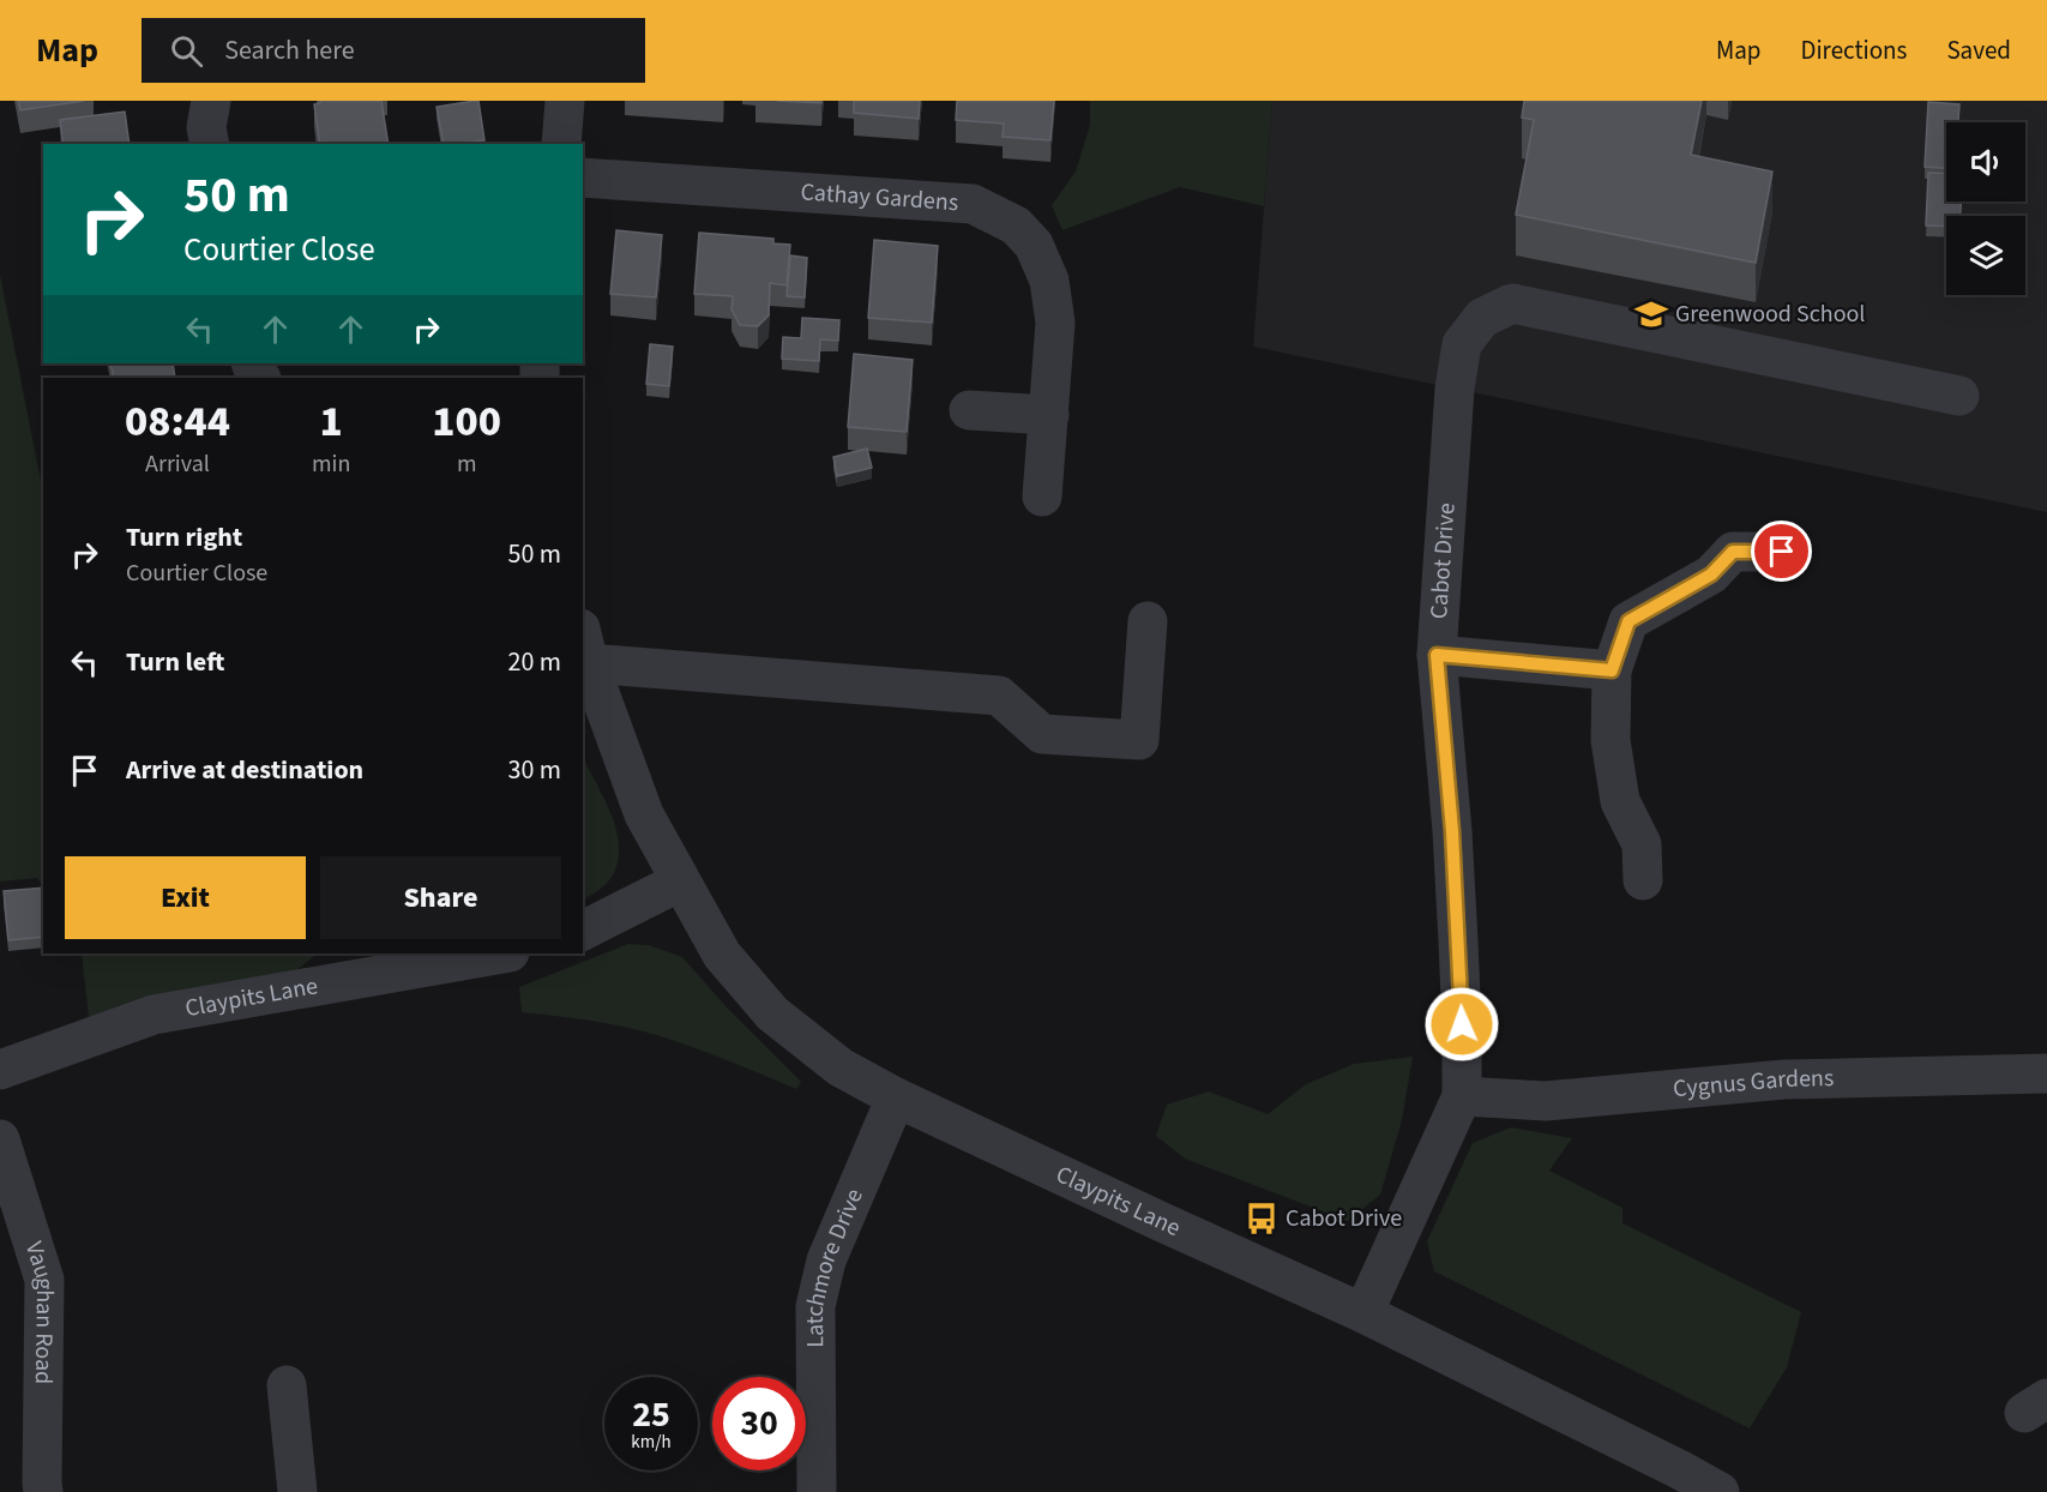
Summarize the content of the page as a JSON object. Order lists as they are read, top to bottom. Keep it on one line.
{"streets":{"street":["Cathay Gardens","Cabot Drive","Claypits Lane","Cygnus Gardens","Latchmore Drive","Vaughan Road"]},"crossings":[["Cabot Drive","Claypits Lane"],["Cabot Drive","Cygnus Gardens"],["Claypits Lane","Latchmore Drive"]],"places":{"school or university":["Greenwood School"],"bus stop":["Cabot Drive"]},"page":{"header":"Map","search":"Search here","nav":["Map","Directions","Saved"],"turn":["50 m","Courtier Close"],"eta":["08:44","Arrival","1","min","100","m"],"list":[{"name":"Turn right","note":"Courtier Close","value":"50 m"},{"name":"Turn left","value":"20 m"},{"name":"Arrive at destination","value":"30 m"}],"buttons":["Exit","Share"],"speed":"25 km/h","limit":"30"}}
